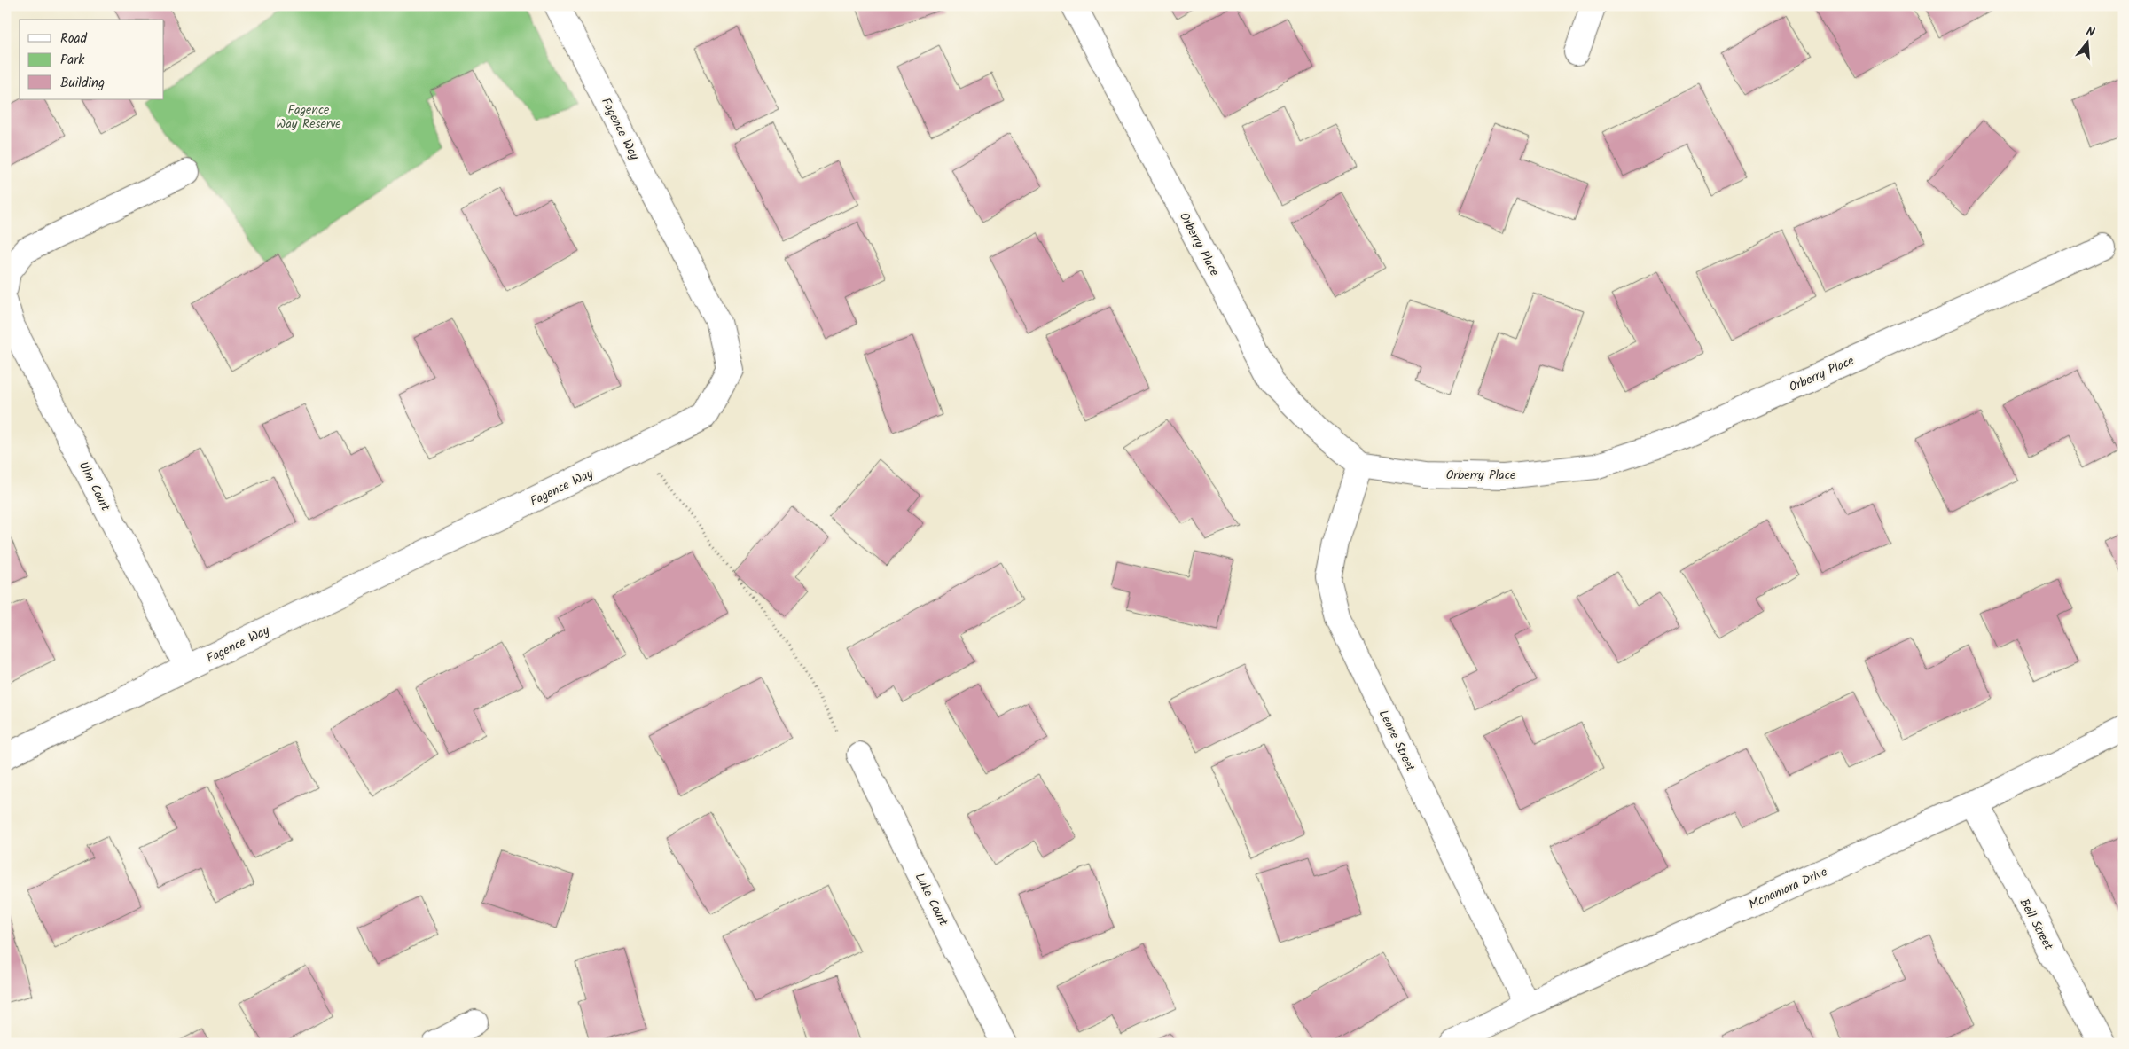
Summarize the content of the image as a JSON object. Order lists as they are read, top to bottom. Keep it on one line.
{"streets":{"street":["Fagence Way","Orberry Place","Ulm Court","Leone Street","Mcnamara Drive","Luke Court","Bell Street"]},"crossings":[["Fagence Way","Ulm Court"],["Orberry Place","Leone Street"],["Leone Street","Mcnamara Drive"],["Mcnamara Drive","Bell Street"]],"parks":["Fagence Way Reserve"],"legend":["Road","Park","Building"],"north":"top"}
